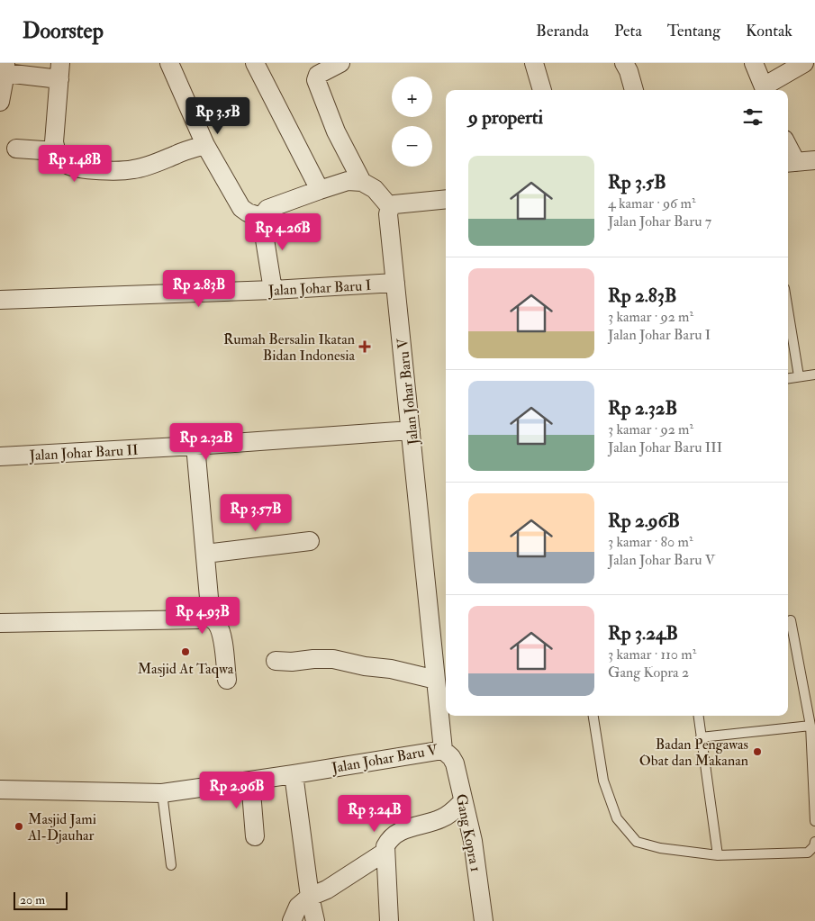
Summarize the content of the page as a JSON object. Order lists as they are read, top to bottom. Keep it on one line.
{"streets":{"street":["Jalan Johar Baru I","Jalan Johar Baru V","Jalan Johar Baru II","Gang Kopra 1"]},"crossings":[["Jalan Johar Baru I","Jalan Johar Baru V"],["Jalan Johar Baru V","Jalan Johar Baru II"],["Jalan Johar Baru V","Gang Kopra 1"]],"places":{"health":["Rumah Bersalin Ikatan Bidan Indonesia"],"other":["Masjid At Taqwa","Badan Pengawas Obat dan Makanan","Masjid Jami Al-Djauhar"]},"scale_bar":"20 m","page":{"header":"Doorstep","nav":["Beranda","Peta","Tentang","Kontak"],"map_buttons":["+","−"],"heading":"9 properti","price":["Rp 3.5B","Rp 1.48B","Rp 4.26B","Rp 2.83B","Rp 2.32B","Rp 3.57B","Rp 4.93B","Rp 2.96B","Rp 3.24B"],"list":[{"name":"Rp 3.5B","note":"4 kamar · 96 m² · Jalan Johar Baru 7"},{"name":"Rp 2.83B","note":"3 kamar · 92 m² · Jalan Johar Baru I"},{"name":"Rp 2.32B","note":"3 kamar · 92 m² · Jalan Johar Baru III"},{"name":"Rp 2.96B","note":"3 kamar · 80 m² · Jalan Johar Baru V"},{"name":"Rp 3.24B","note":"3 kamar · 110 m² · Gang Kopra 2"}],"scale":"20 m"}}
